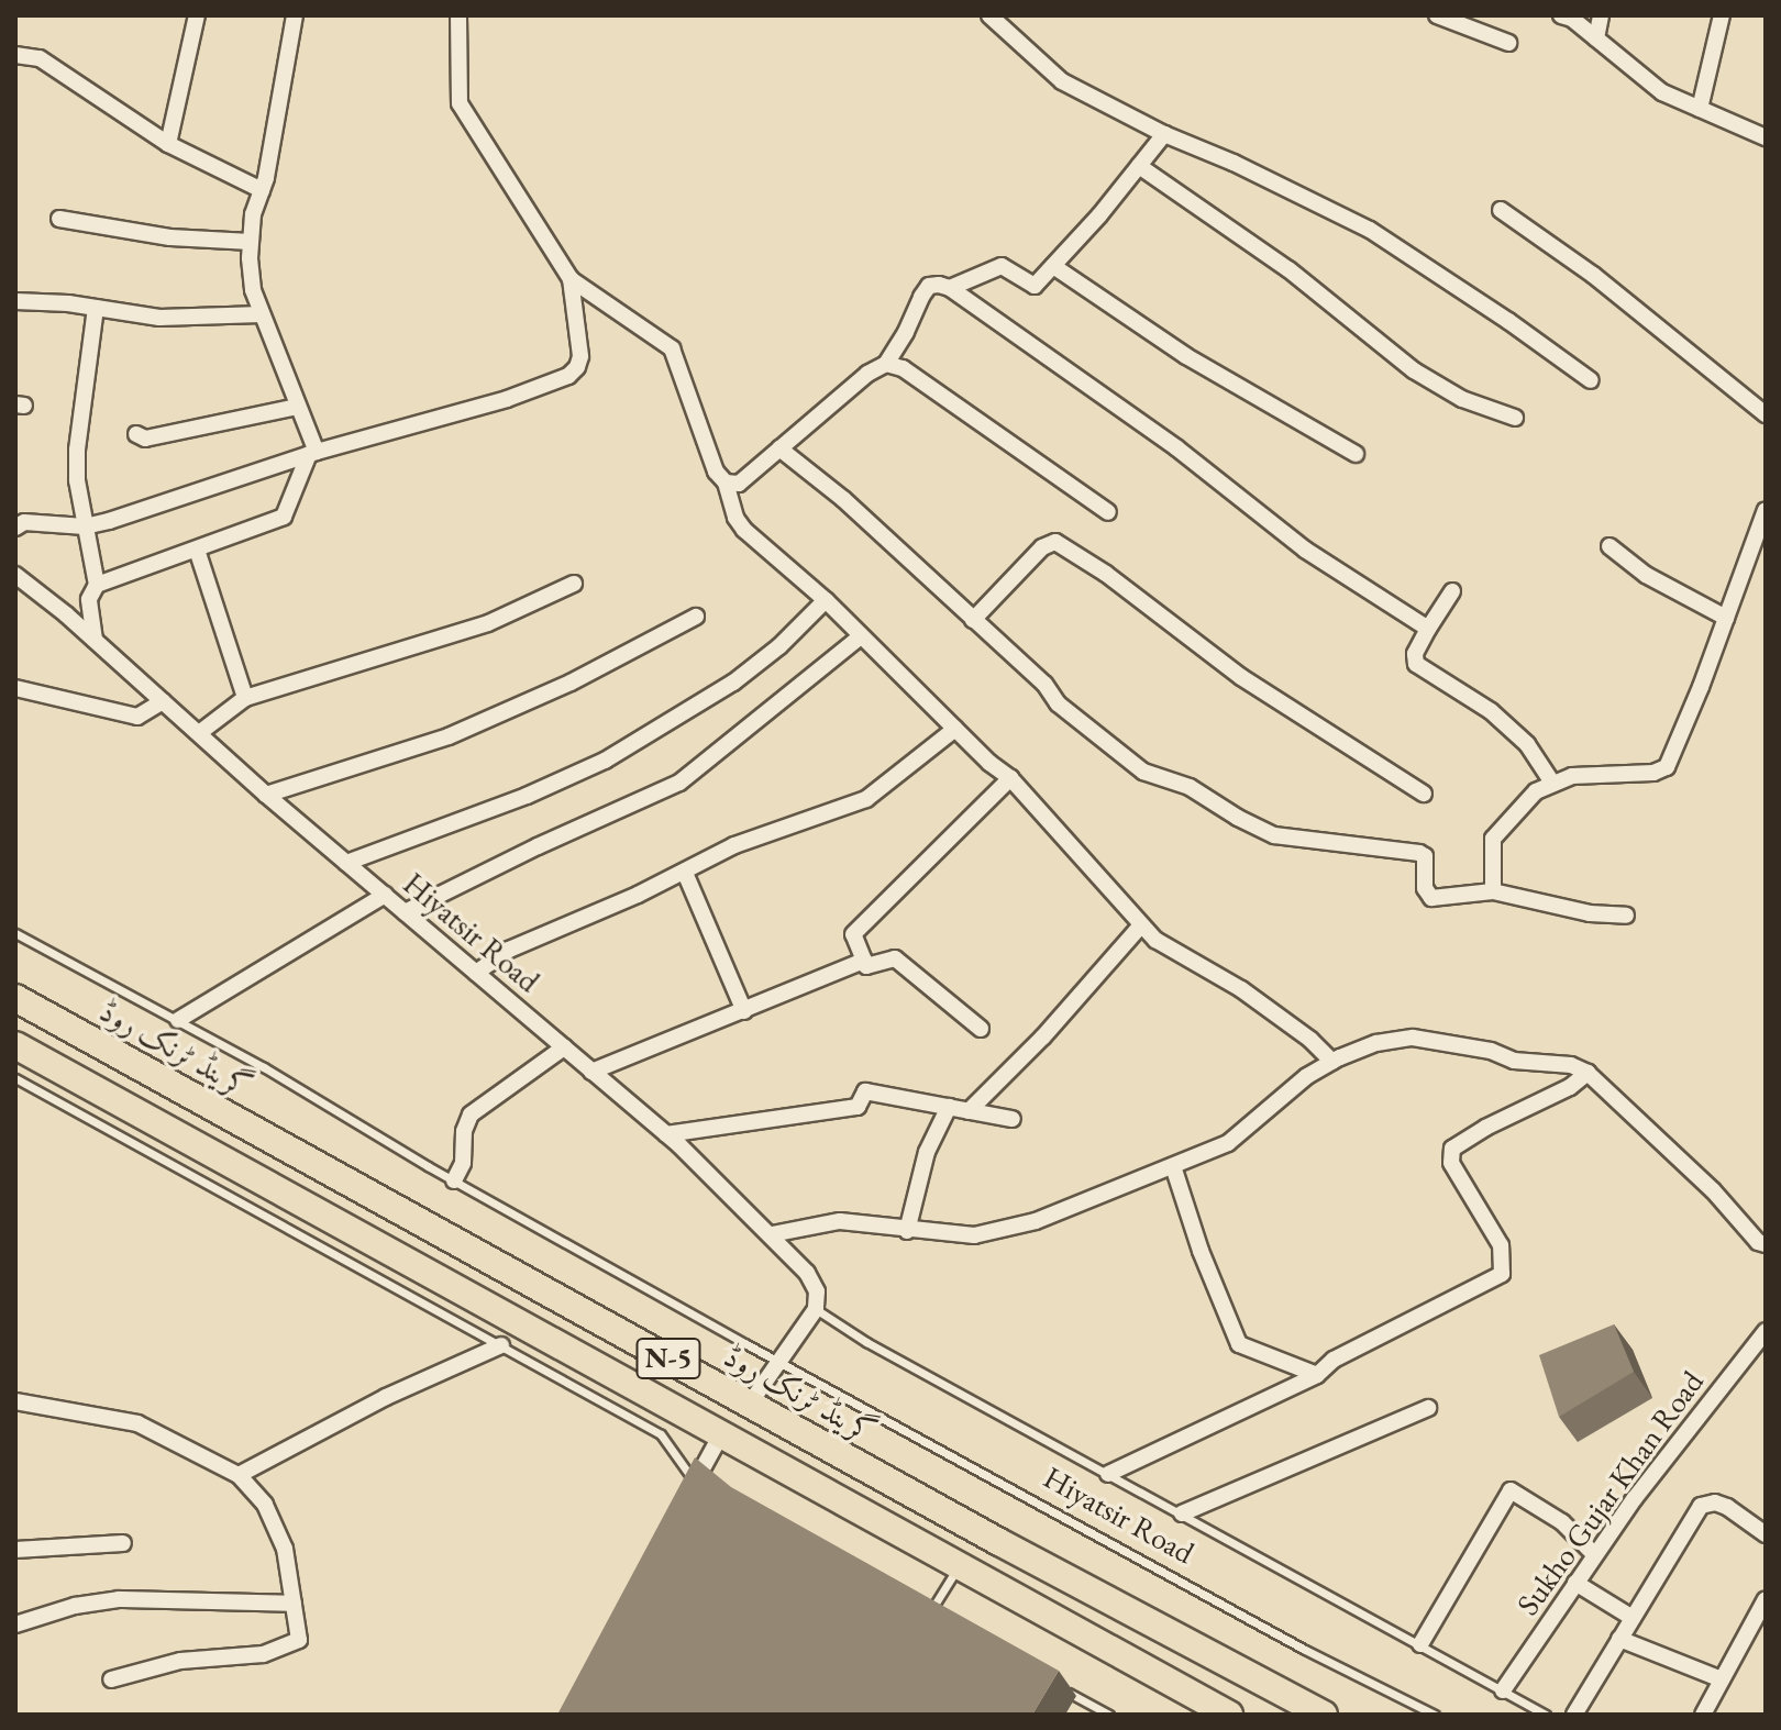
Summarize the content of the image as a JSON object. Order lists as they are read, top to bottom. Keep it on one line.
{"streets":{"highway":["گرینڈ ٹرنک روڈ","N-5"],"street":["Hiyatsir Road","Sukho Gujar Khan Road"]}}
